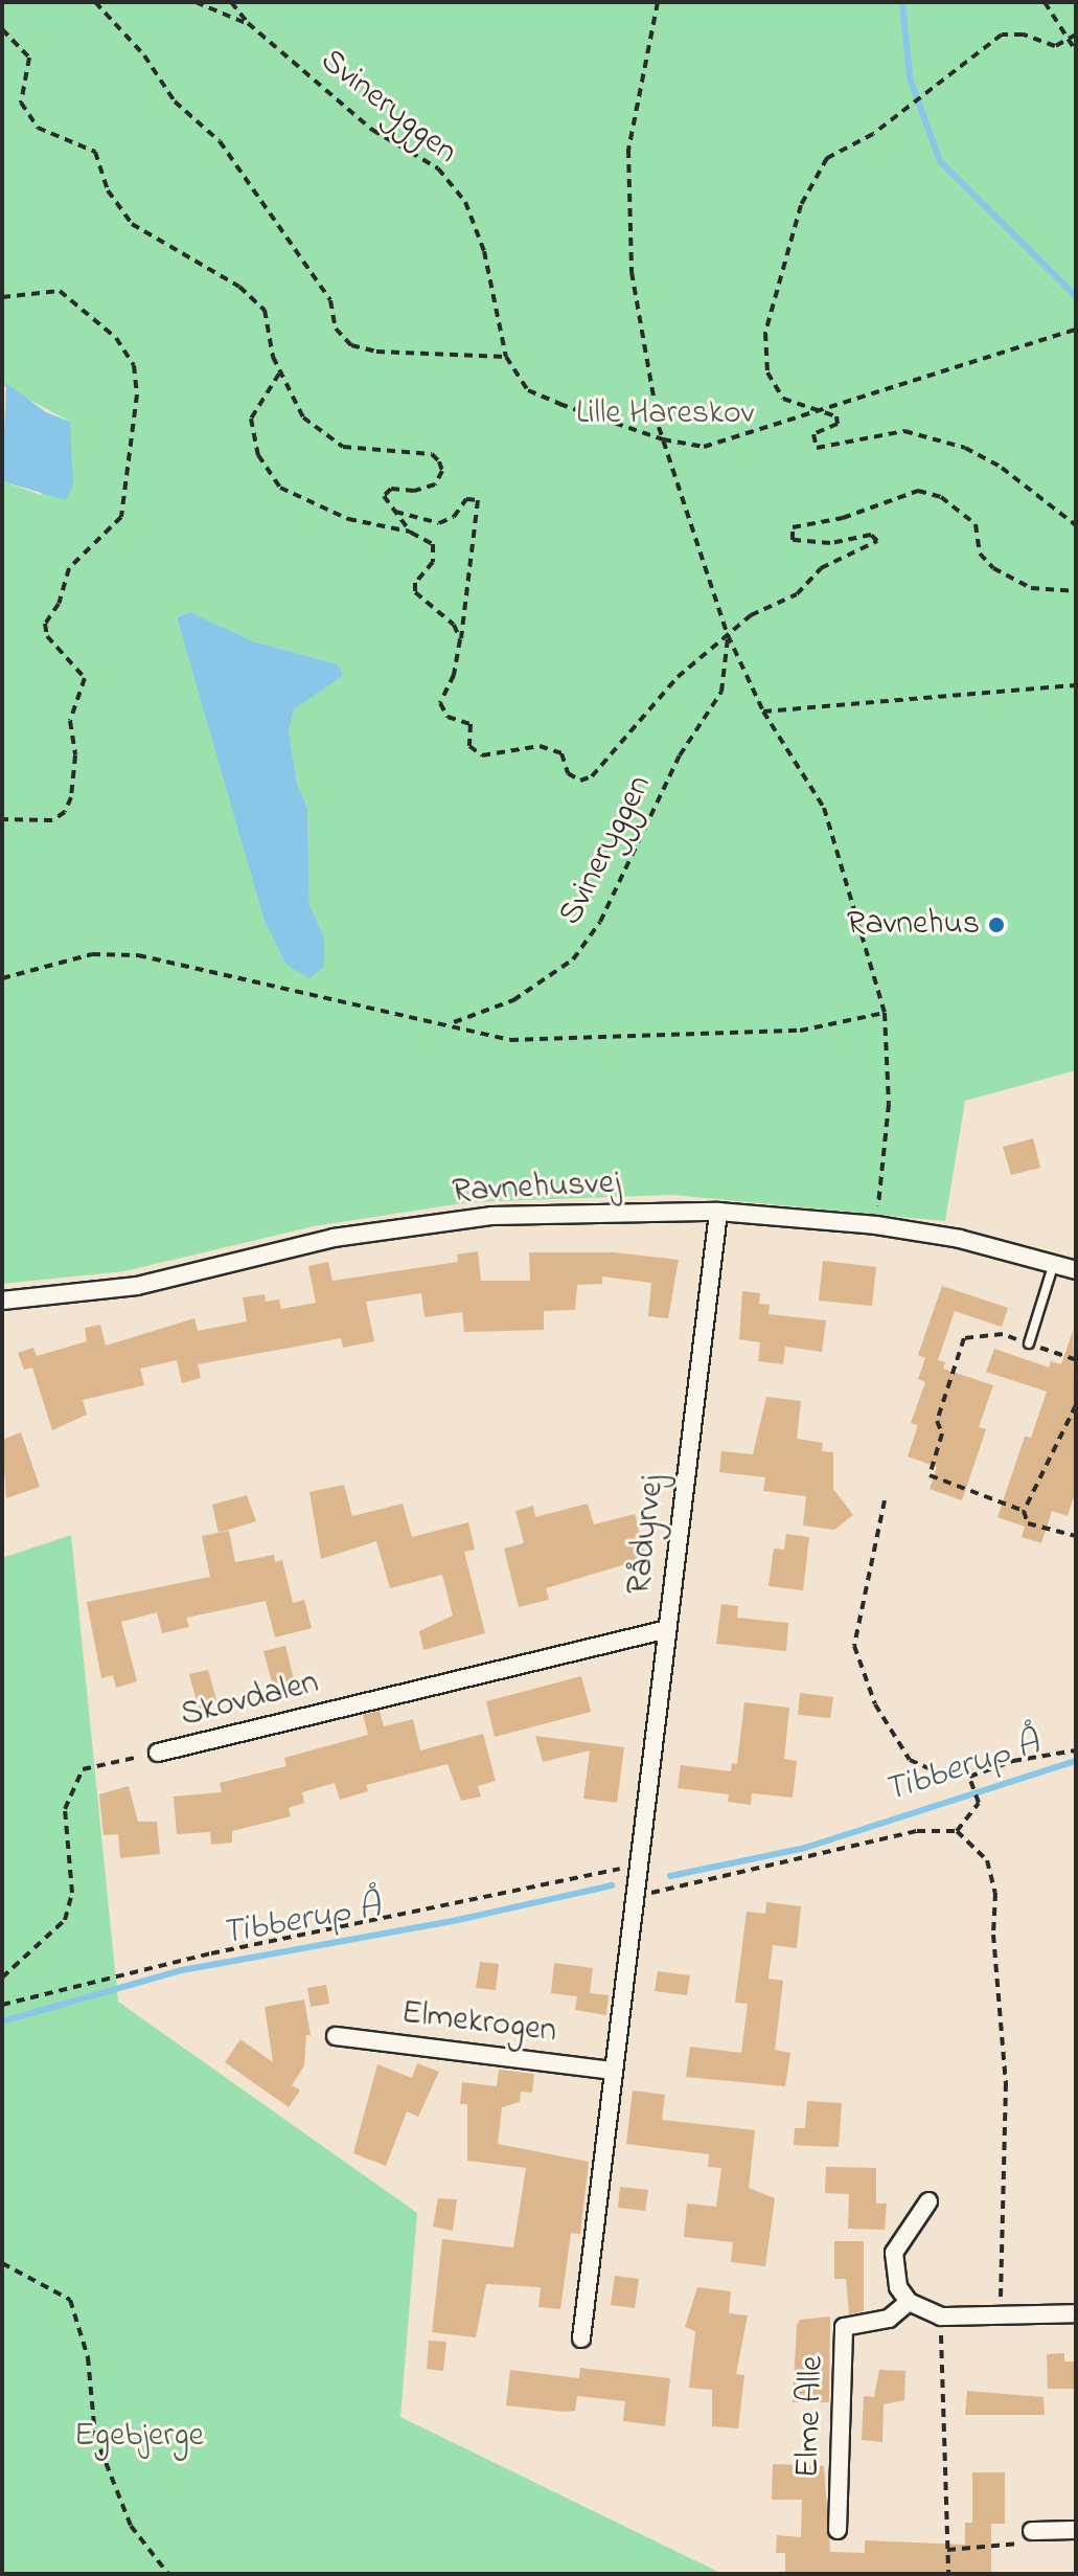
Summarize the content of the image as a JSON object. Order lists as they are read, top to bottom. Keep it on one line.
{"streets":{"street":["Ravnehusvej","Rådyrvej","Skovdalen","Elmekrogen","Elme Alle"],"path":["Svineryggen"]},"crossings":[["Ravnehusvej","Rådyrvej"],["Rådyrvej","Skovdalen"]],"water":["Tibberup Å"],"parks":["Lille Hareskov","Egebjerge"],"places":["Ravnehus"]}
